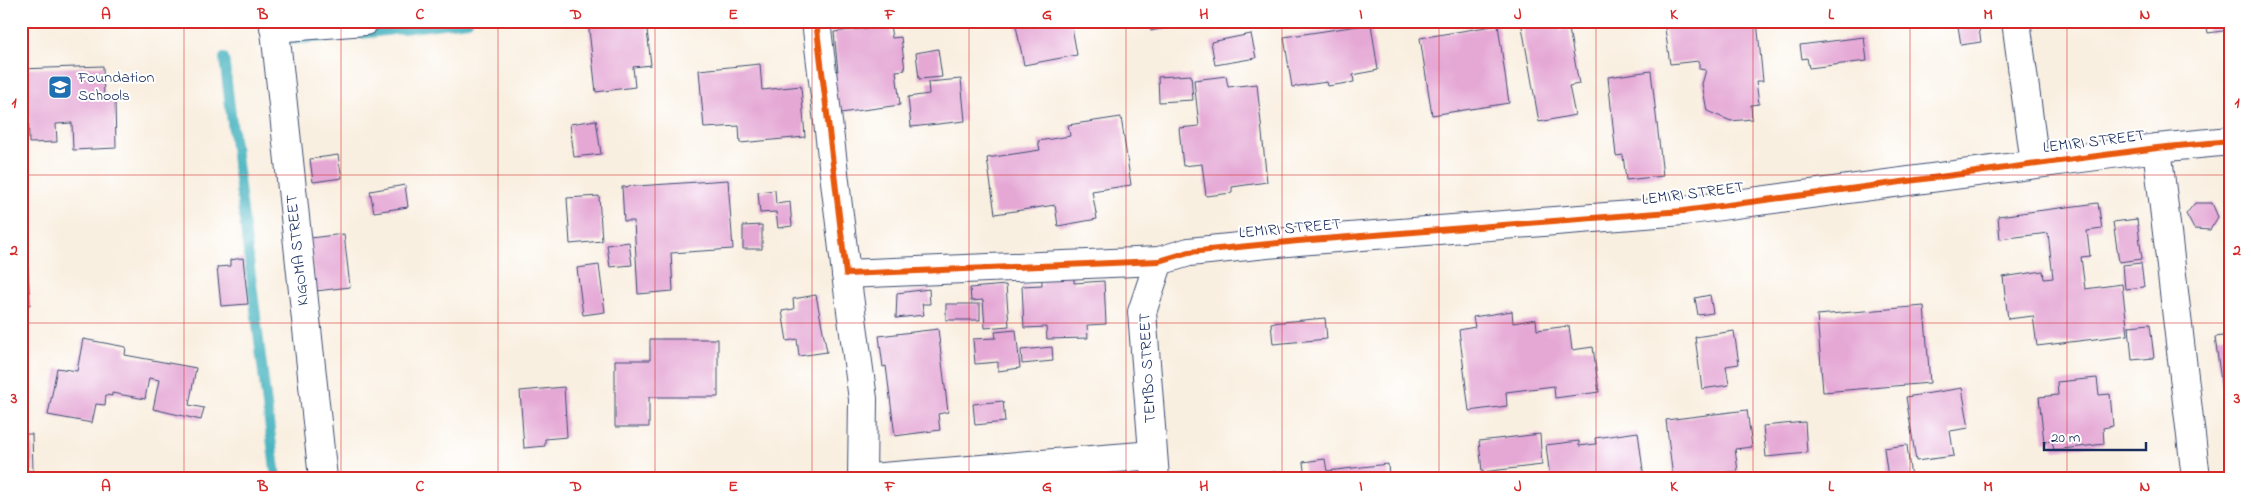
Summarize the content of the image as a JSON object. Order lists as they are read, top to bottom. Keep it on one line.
{"streets":{"street":["LEMIRI STREET","KIGOMA STREET","TEMBO STREET"]},"crossings":[["LEMIRI STREET","TEMBO STREET"]],"places":{"school or university":["Foundation Schools"]},"scale_bar":"20 m","grid":{"columns":["A","B","C","D","E","F","G","H","I","J","K","L","M","N"],"rows":["1","2","3"]}}
